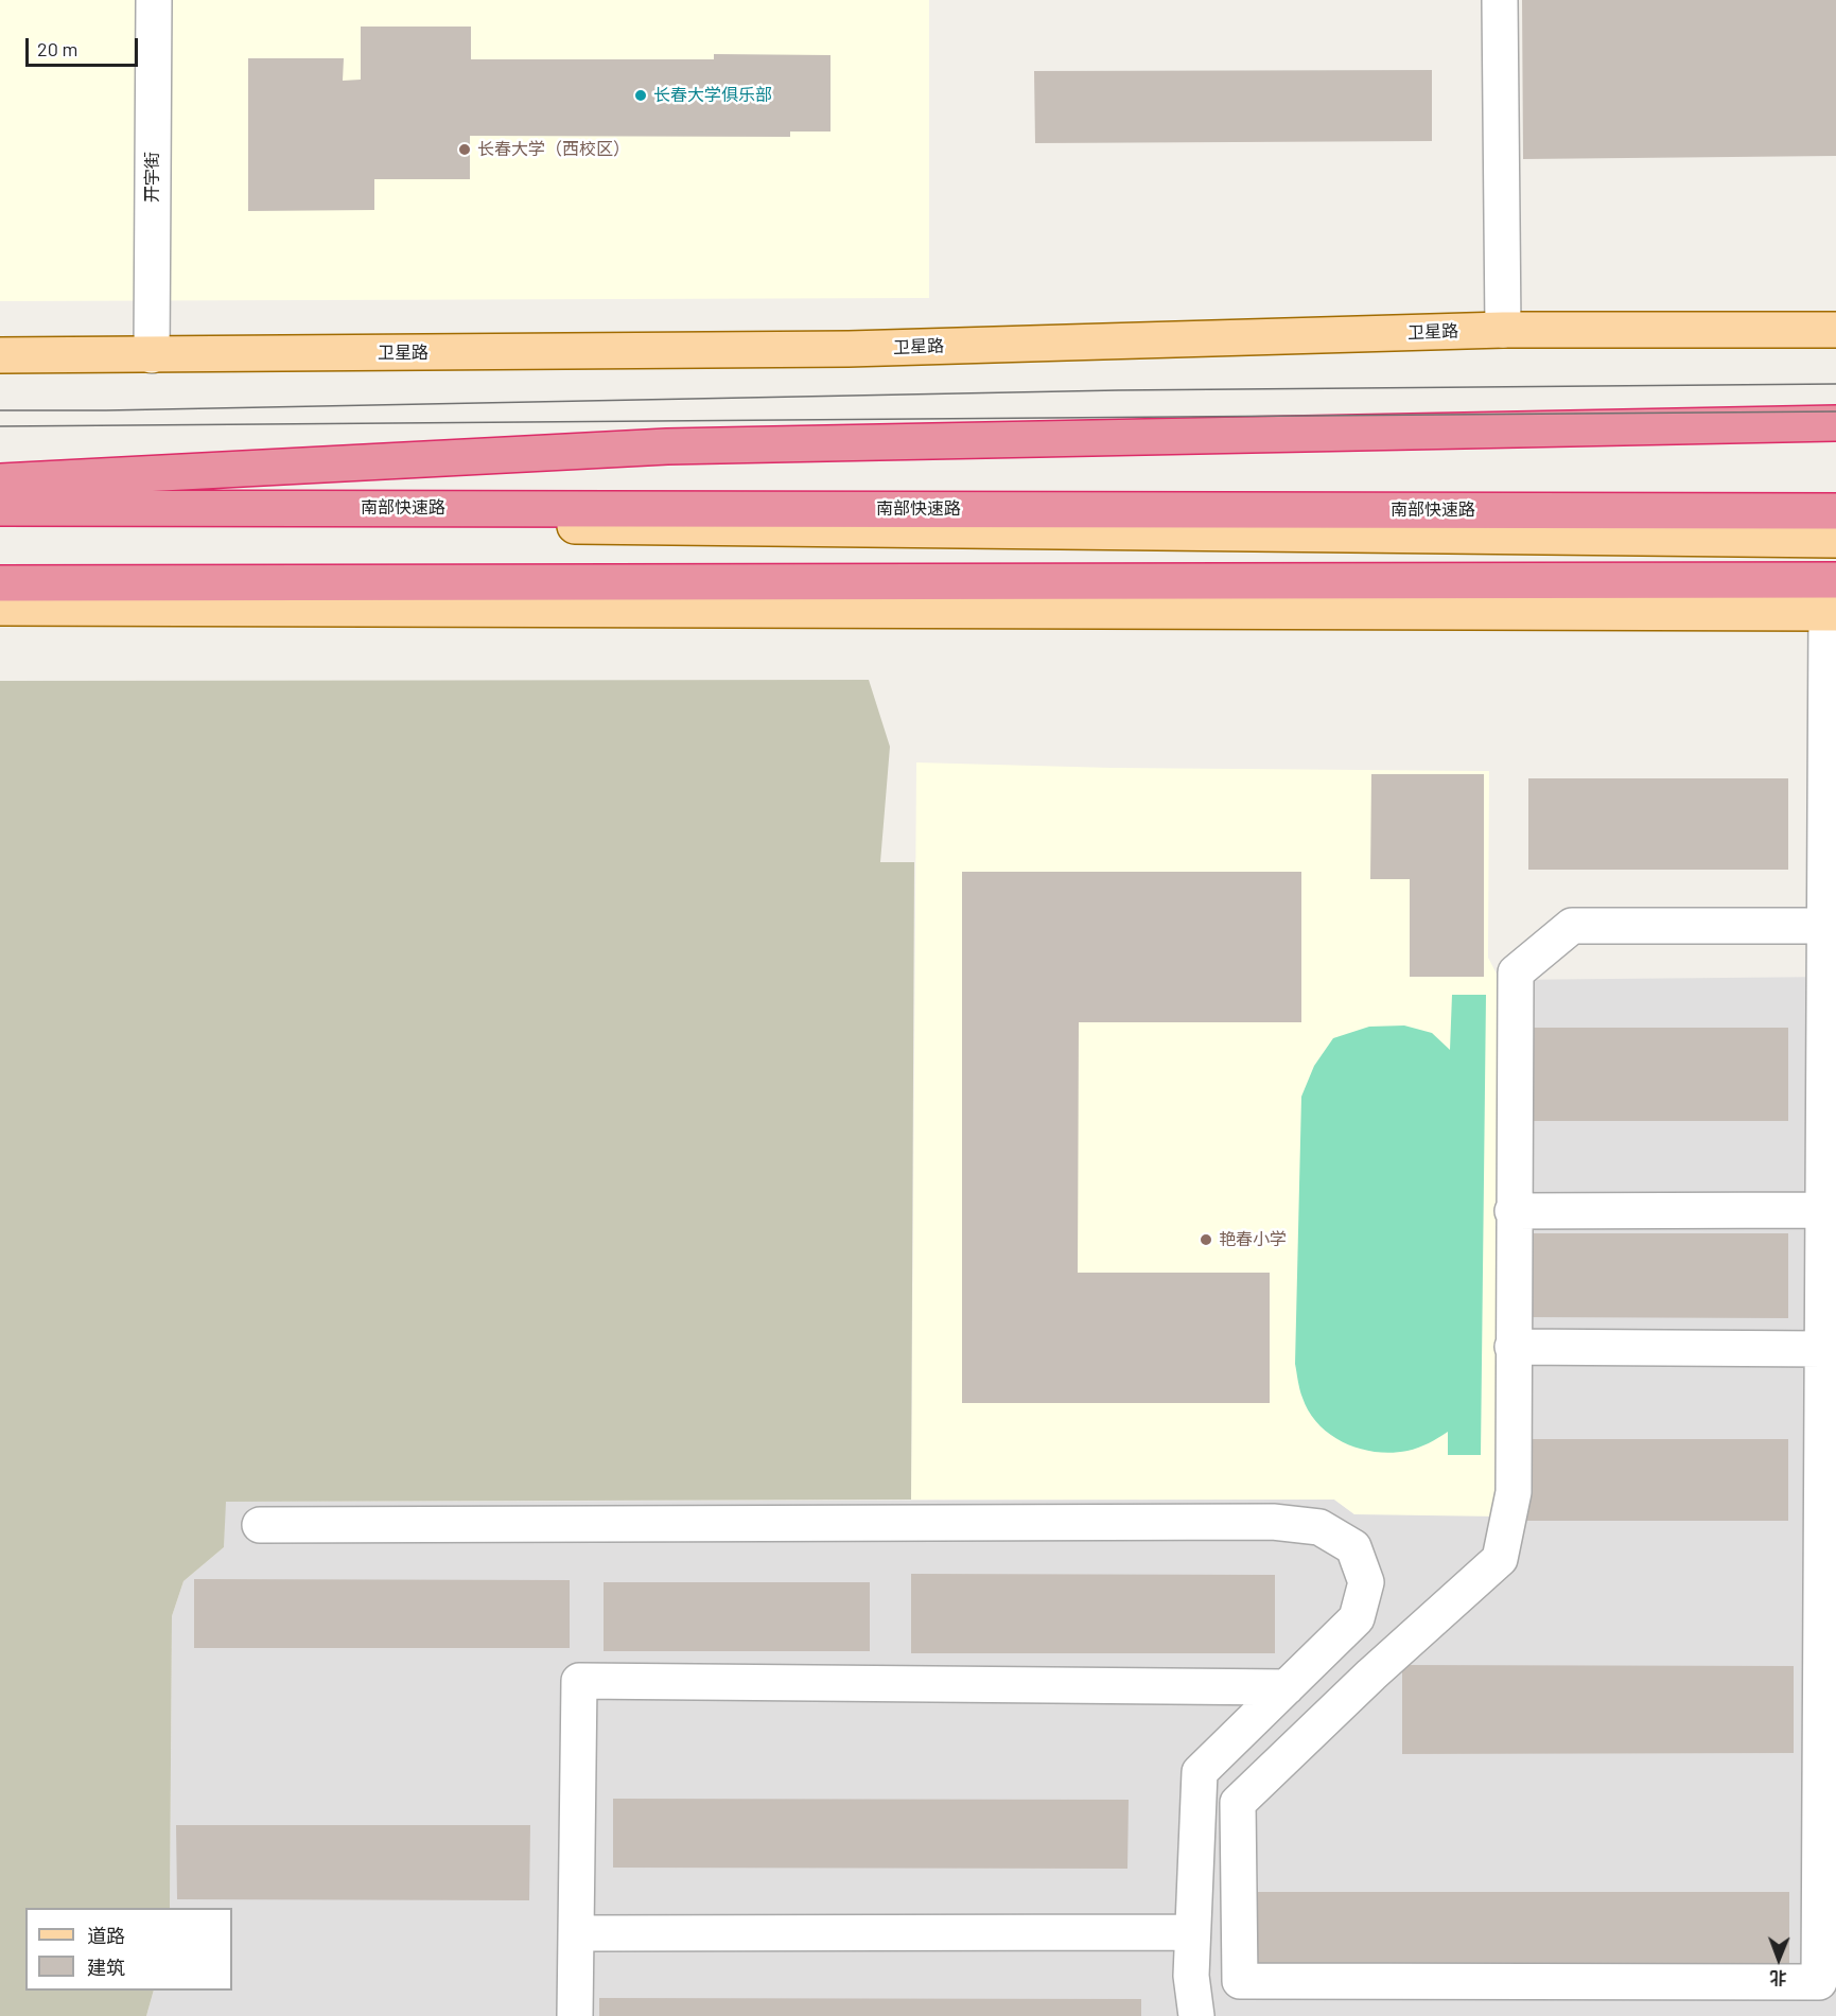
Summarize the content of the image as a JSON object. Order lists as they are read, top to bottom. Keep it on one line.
{"streets":{"highway":["南部快速路"],"main road":["卫星路"],"street":["开宇街"]},"crossings":[["开宇街","卫星路"]],"places":["长春大学俱乐部","长春大学（西校区）","艳春小学"],"legend":["道路","建筑"],"scale_bar":"20 m","north":"bottom"}
